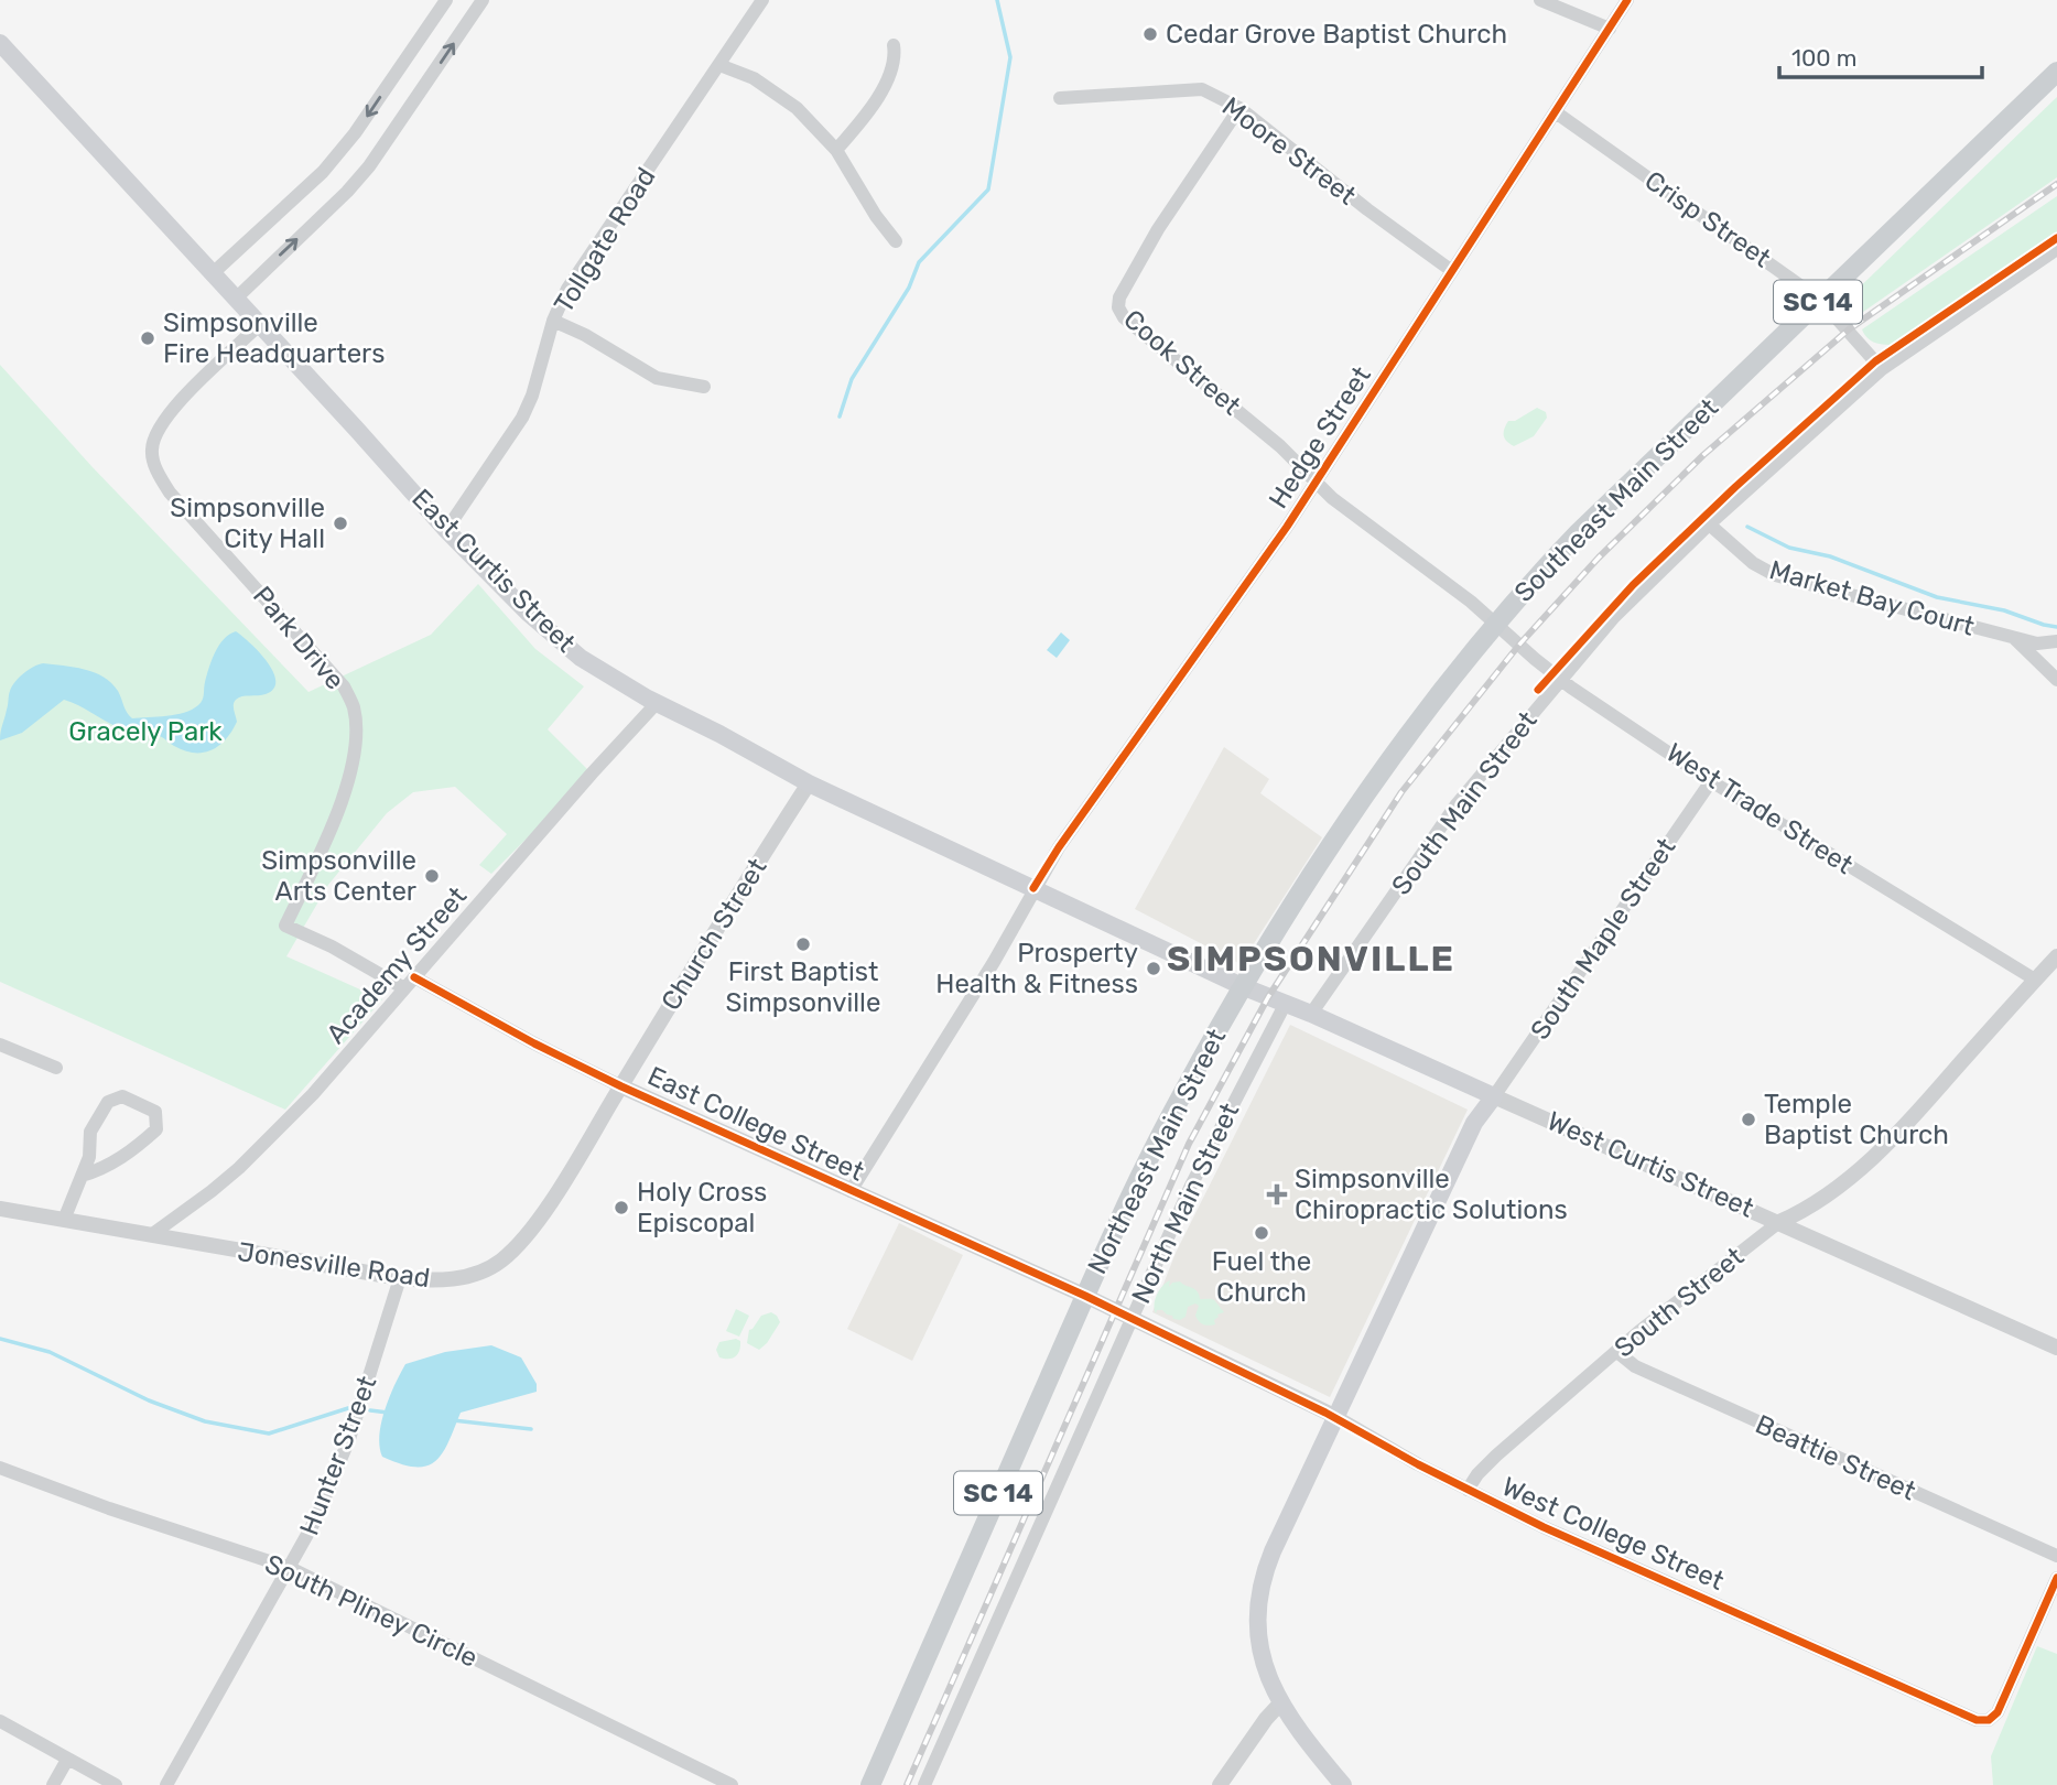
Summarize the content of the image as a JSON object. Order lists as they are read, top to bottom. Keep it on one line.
{"streets":{"main road":["SC 14","Southeast Main Street","East Curtis Street","Northeast Main Street","West Curtis Street"],"street":["Moore Street","Crisp Street","Tollgate Road","Cook Street","Hedge Street","Market Bay Court","Park Drive","South Main Street","West Trade Street","Church Street","South Maple Street","Academy Street","East College Street","North Main Street","Jonesville Road","South Street","Hunter Street","Beattie Street","West College Street","South Pliney Circle"]},"crossings":[["Moore Street","Cook Street"],["Moore Street","Hedge Street"],["Crisp Street","Hedge Street"],["Crisp Street","Southeast Main Street"],["Crisp Street","South Main Street"],["Tollgate Road","East Curtis Street"],["Cook Street","Hedge Street"],["Cook Street","West Trade Street"],["Hedge Street","East Curtis Street"],["Hedge Street","West Trade Street"],["Hedge Street","East College Street"],["Southeast Main Street","East Curtis Street"],["Southeast Main Street","West Trade Street"],["Southeast Main Street","Northeast Main Street"],["Southeast Main Street","West Curtis Street"],["East Curtis Street","Park Drive"],["East Curtis Street","Church Street"],["East Curtis Street","Academy Street"],["East Curtis Street","Northeast Main Street"],["East Curtis Street","West Curtis Street"],["Market Bay Court","South Main Street"],["Park Drive","Academy Street"],["Park Drive","East College Street"],["South Main Street","West Trade Street"],["South Main Street","West Curtis Street"],["West Trade Street","South Maple Street"],["West Trade Street","South Street"],["Church Street","East College Street"],["Church Street","Jonesville Road"],["South Maple Street","West Curtis Street"],["Academy Street","East College Street"],["Academy Street","Jonesville Road"],["East College Street","Northeast Main Street"],["East College Street","Jonesville Road"],["East College Street","West College Street"],["Northeast Main Street","West Curtis Street"],["Northeast Main Street","West College Street"],["West Curtis Street","North Main Street"],["West Curtis Street","South Street"],["North Main Street","West College Street"],["Jonesville Road","Hunter Street"],["South Street","Beattie Street"],["South Street","West College Street"],["Hunter Street","South Pliney Circle"]],"districts":["SIMPSONVILLE"],"parks":["Gracely Park"],"places":{"other":["Cedar Grove Baptist Church","Simpsonville Fire Headquarters","Simpsonville City Hall","Simpsonville Arts Center","First Baptist Simpsonville","Prosperty Health & Fitness","Temple Baptist Church","Holy Cross Episcopal","Fuel the Church"],"health":["Simpsonville Chiropractic Solutions"]},"scale_bar":"100 m"}
